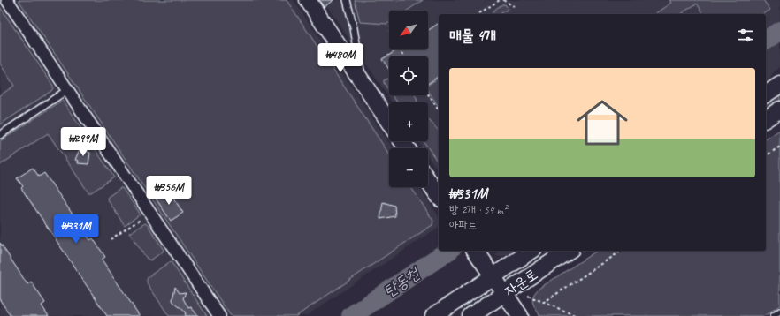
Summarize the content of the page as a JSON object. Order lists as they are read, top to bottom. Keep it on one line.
{"streets":{"street":["자운로"]},"water":["탄동천"],"north":"bottom left","page":{"map_buttons":["+","−"],"heading":"매물 4개","price":["₩480M","₩299M","₩356M","₩331M"],"list":[{"name":"₩331M","note":"방 2개 · 54 m² · 아파트"}]}}
